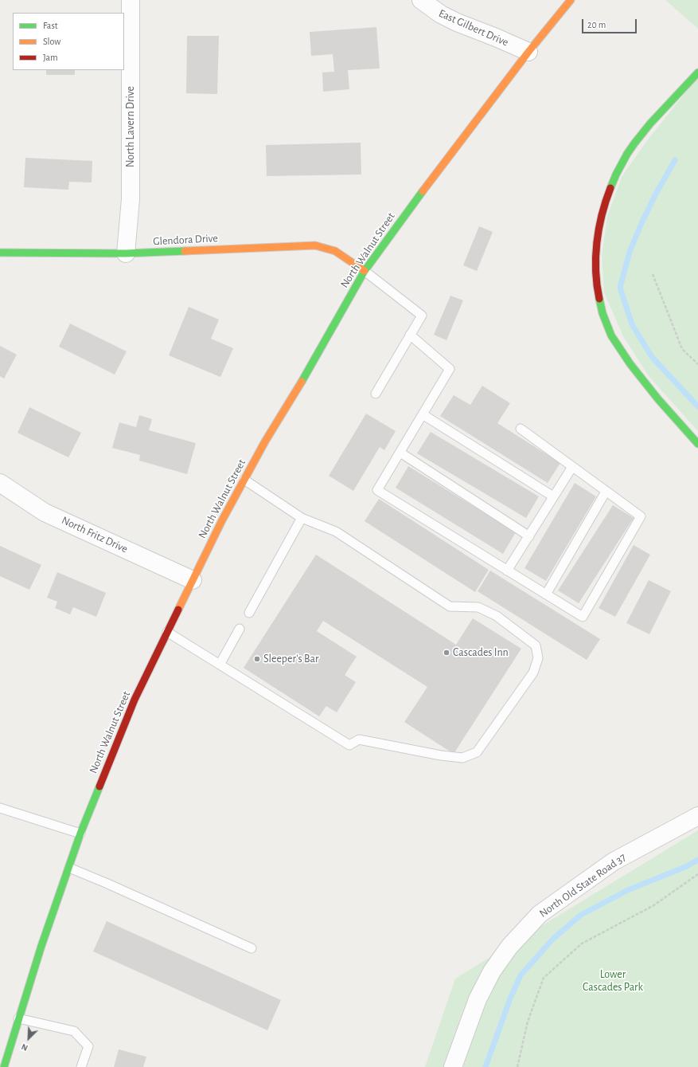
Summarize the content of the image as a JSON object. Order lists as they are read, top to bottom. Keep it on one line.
{"streets":{"main road":["Glendora Drive","North Walnut Street"],"street":["East Gilbert Drive","North Lavern Drive","North Fritz Drive","North Old State Road 37"]},"crossings":[["East Gilbert Drive","North Walnut Street"],["North Lavern Drive","Glendora Drive"],["Glendora Drive","North Walnut Street"],["North Walnut Street","North Fritz Drive"]],"parks":["Lower Cascades Park"],"places":["Cascades Inn","Sleeper's Bar"],"legend":["Fast","Slow","Jam"],"scale_bar":"20 m","north":"bottom left"}
